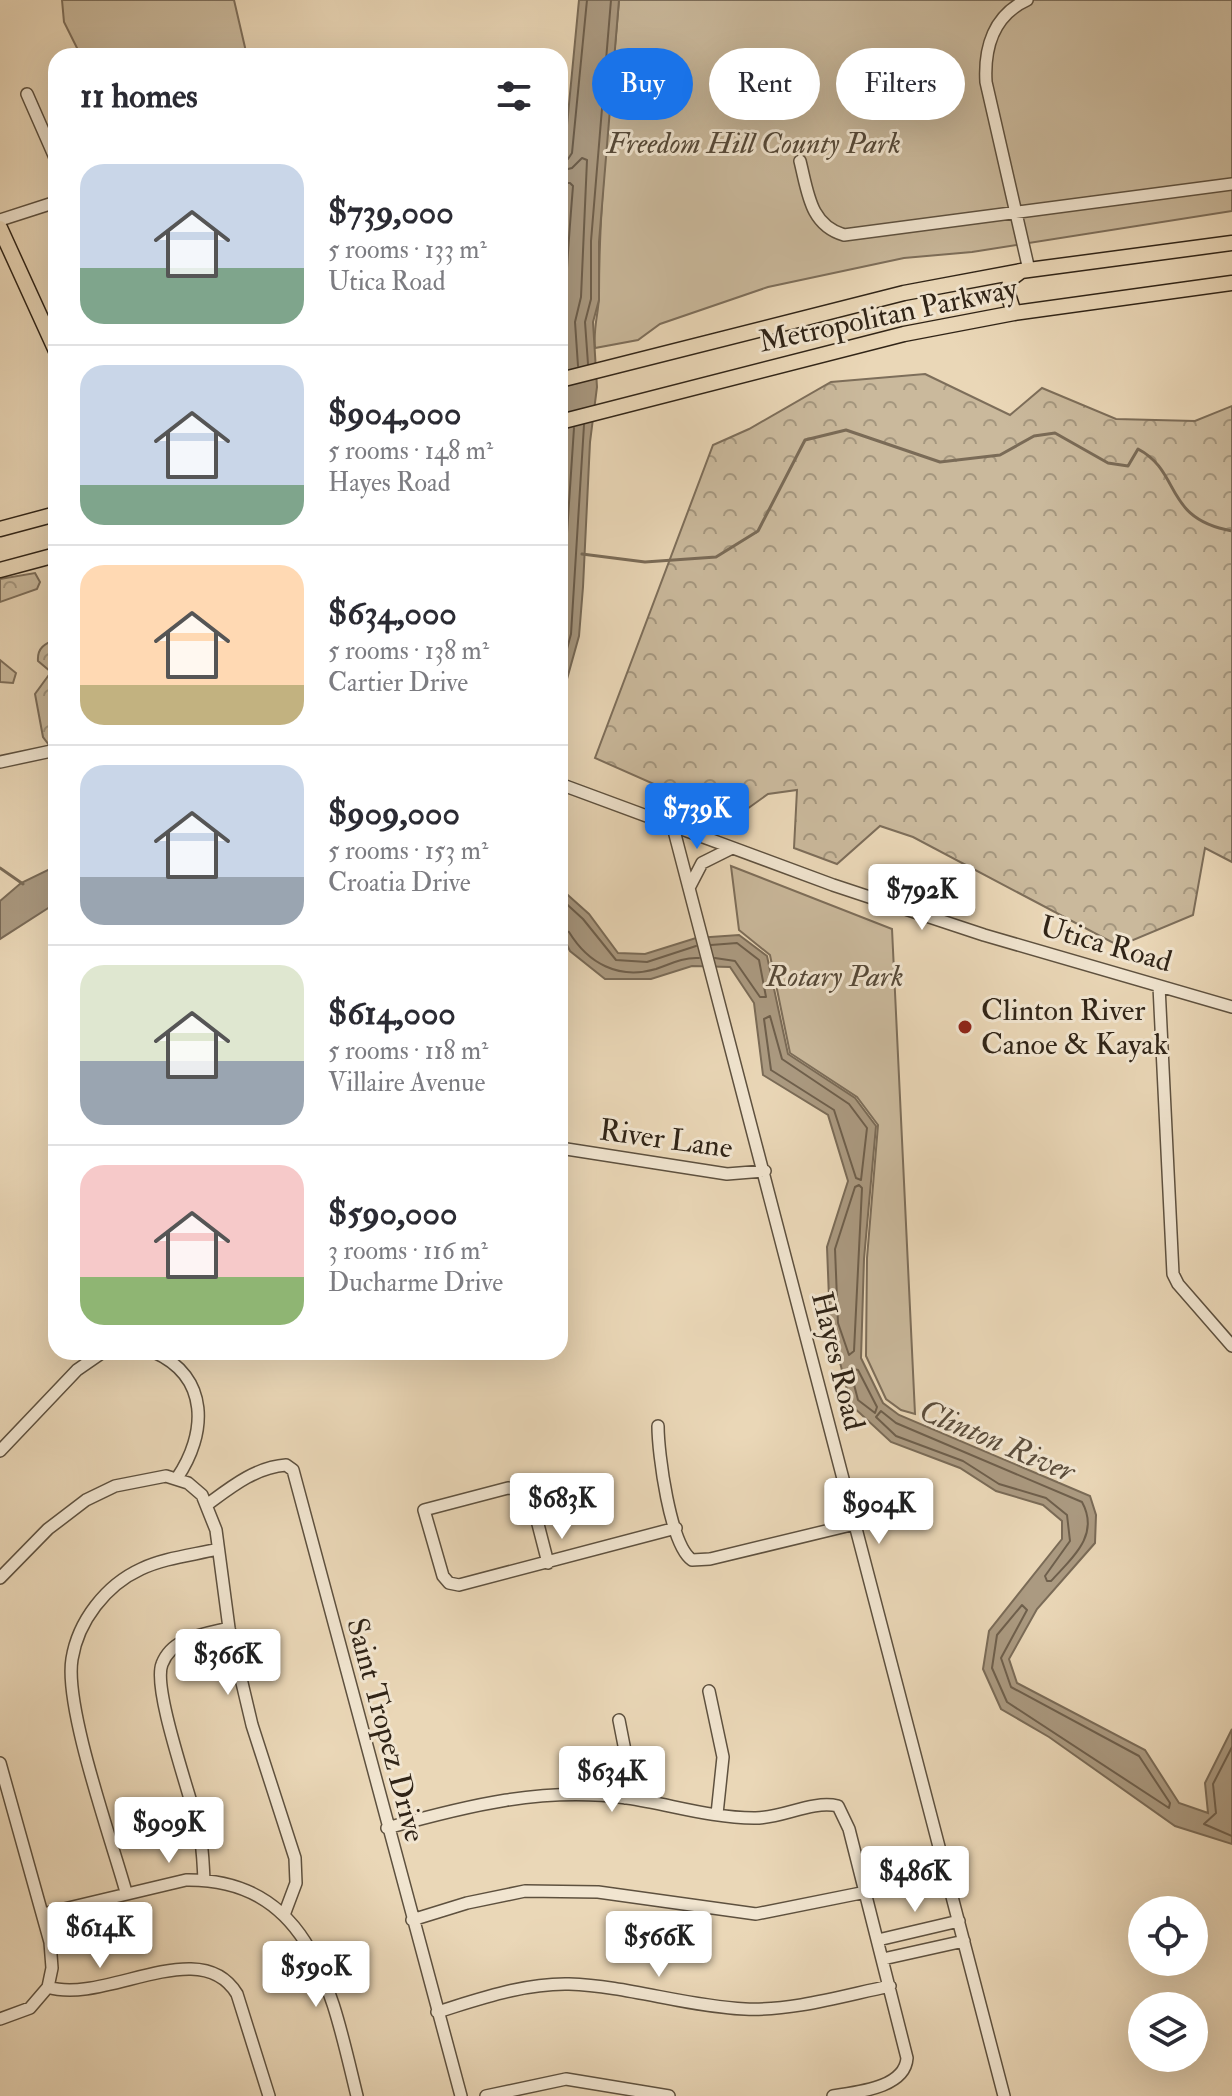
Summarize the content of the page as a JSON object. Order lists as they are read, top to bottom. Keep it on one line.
{"streets":{"main road":["Metropolitan Parkway"],"street":["Utica Road","River Lane","Hayes Road","Saint Tropez Drive"]},"crossings":[["Utica Road","Hayes Road"],["River Lane","Hayes Road"]],"water":["Clinton River"],"parks":["Freedom Hill County Park","Rotary Park"],"places":["Clinton River Canoe & Kayak"],"page":{"chip":["Buy","Rent","Filters"],"heading":"11 homes","list":[{"name":"$739,000","note":"5 rooms · 133 m² · Utica Road"},{"name":"$904,000","note":"5 rooms · 148 m² · Hayes Road"},{"name":"$634,000","note":"5 rooms · 138 m² · Cartier Drive"},{"name":"$909,000","note":"5 rooms · 153 m² · Croatia Drive"},{"name":"$614,000","note":"5 rooms · 118 m² · Villaire Avenue"},{"name":"$590,000","note":"3 rooms · 116 m² · Ducharme Drive"}],"price":["$739K","$792K","$683K","$904K","$366K","$634K","$909K","$486K","$614K","$566K","$590K"]}}
